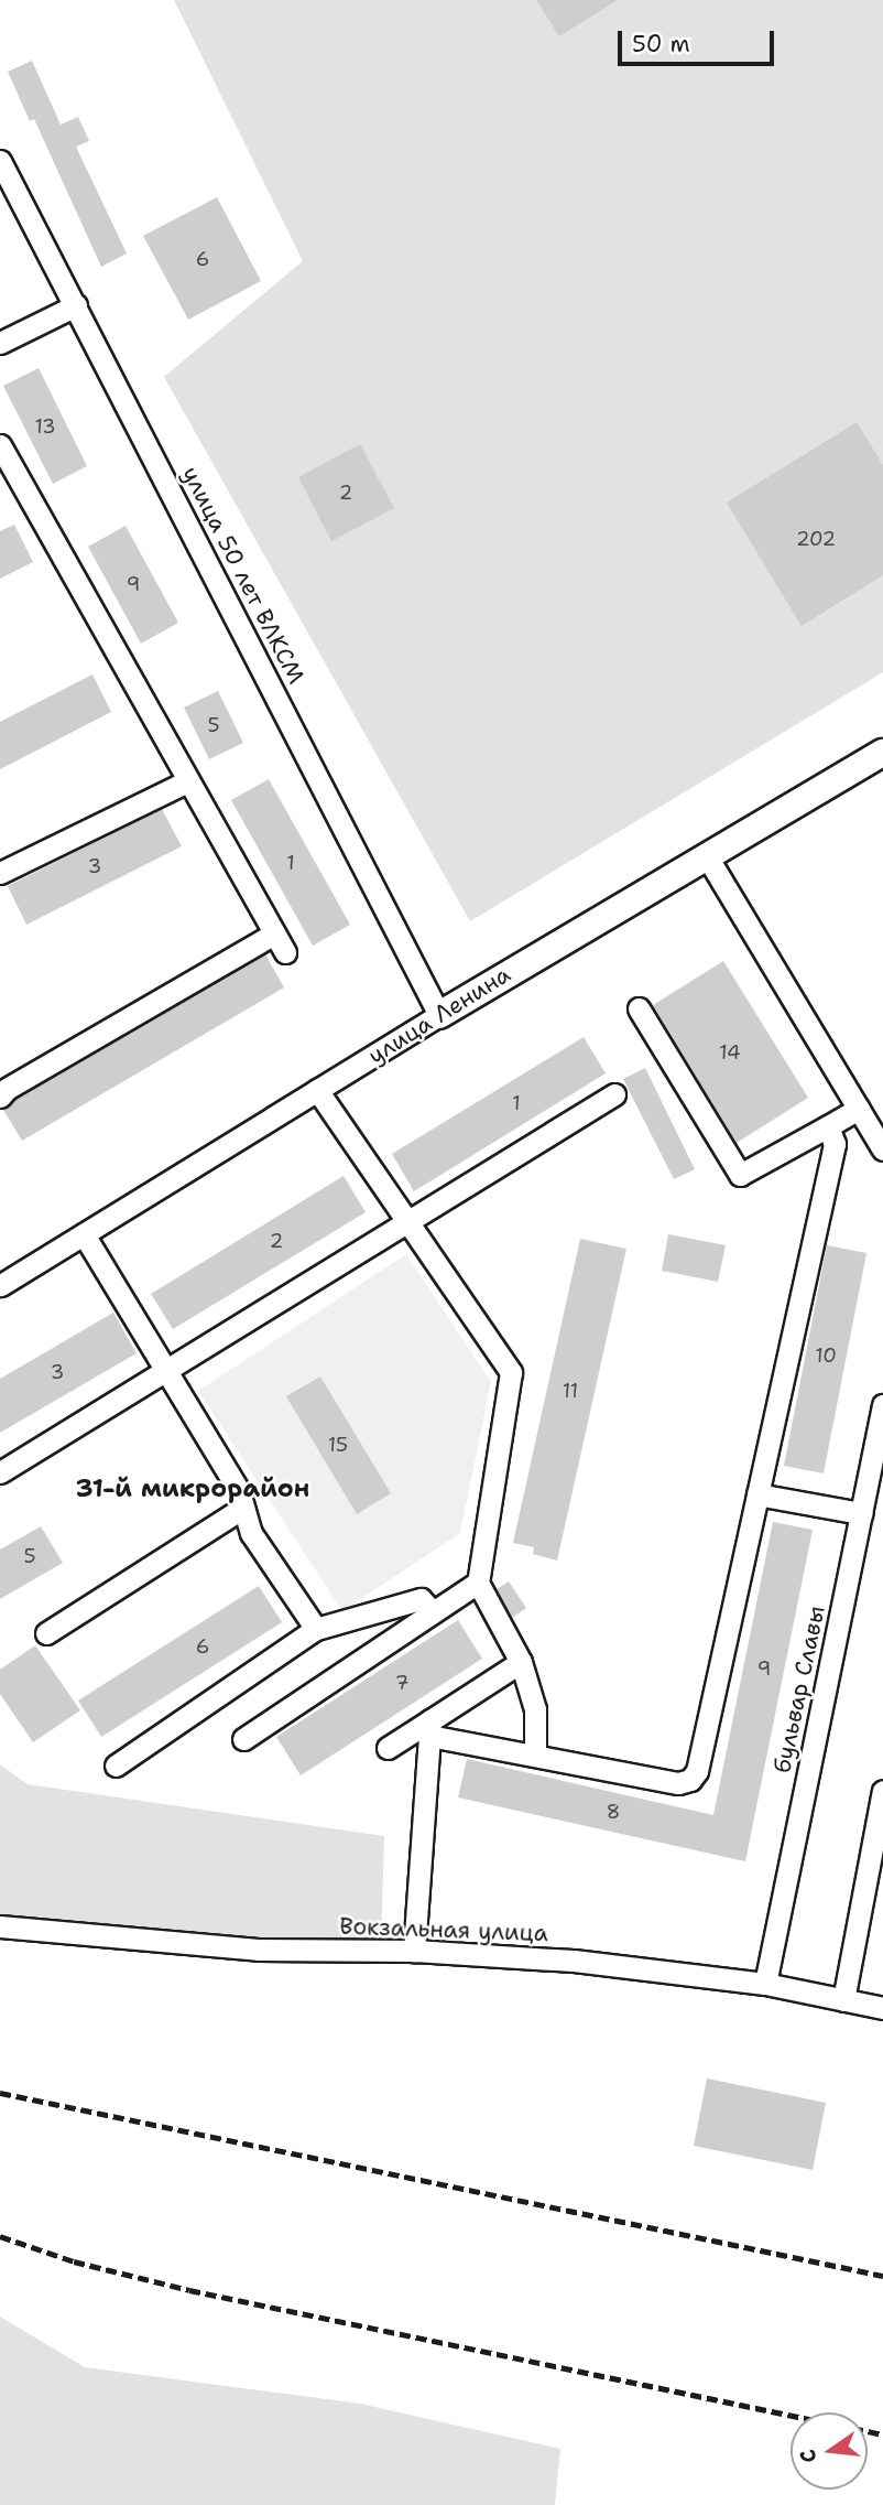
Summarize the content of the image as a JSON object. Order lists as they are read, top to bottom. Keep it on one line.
{"streets":{"main road":["улица Ленина"],"street":["улица 50 лет ВЛКСМ","бульвар Славы","Вокзальная улица"]},"crossings":[["улица 50 лет ВЛКСМ","улица Ленина"],["бульвар Славы","Вокзальная улица"]],"districts":["31-й микрорайон"],"house_numbers":["6","13","2","202","9","5","1","3","14","1","2","10","3","11","15","5","6","9","7","8"],"scale_bar":"50 m","north":"left"}
